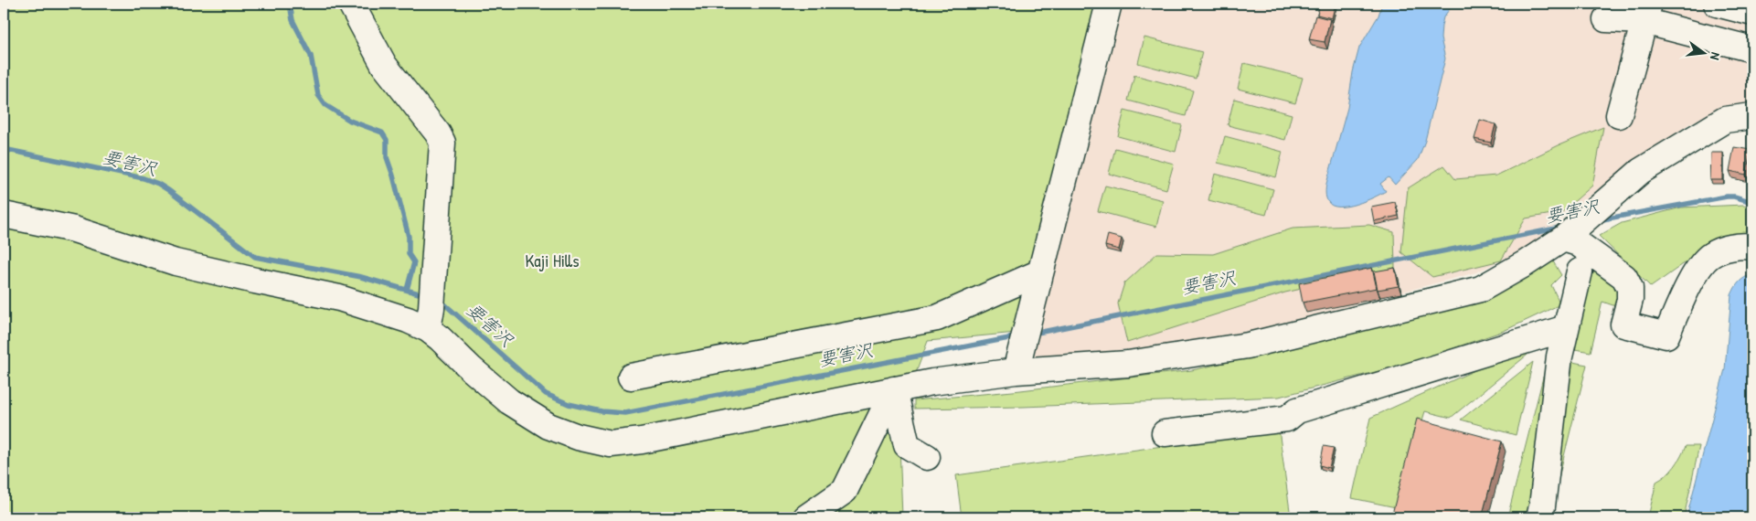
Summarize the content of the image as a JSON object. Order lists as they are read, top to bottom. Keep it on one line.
{"water":["要害沢"],"parks":["Kaji Hills"],"north":"right"}
